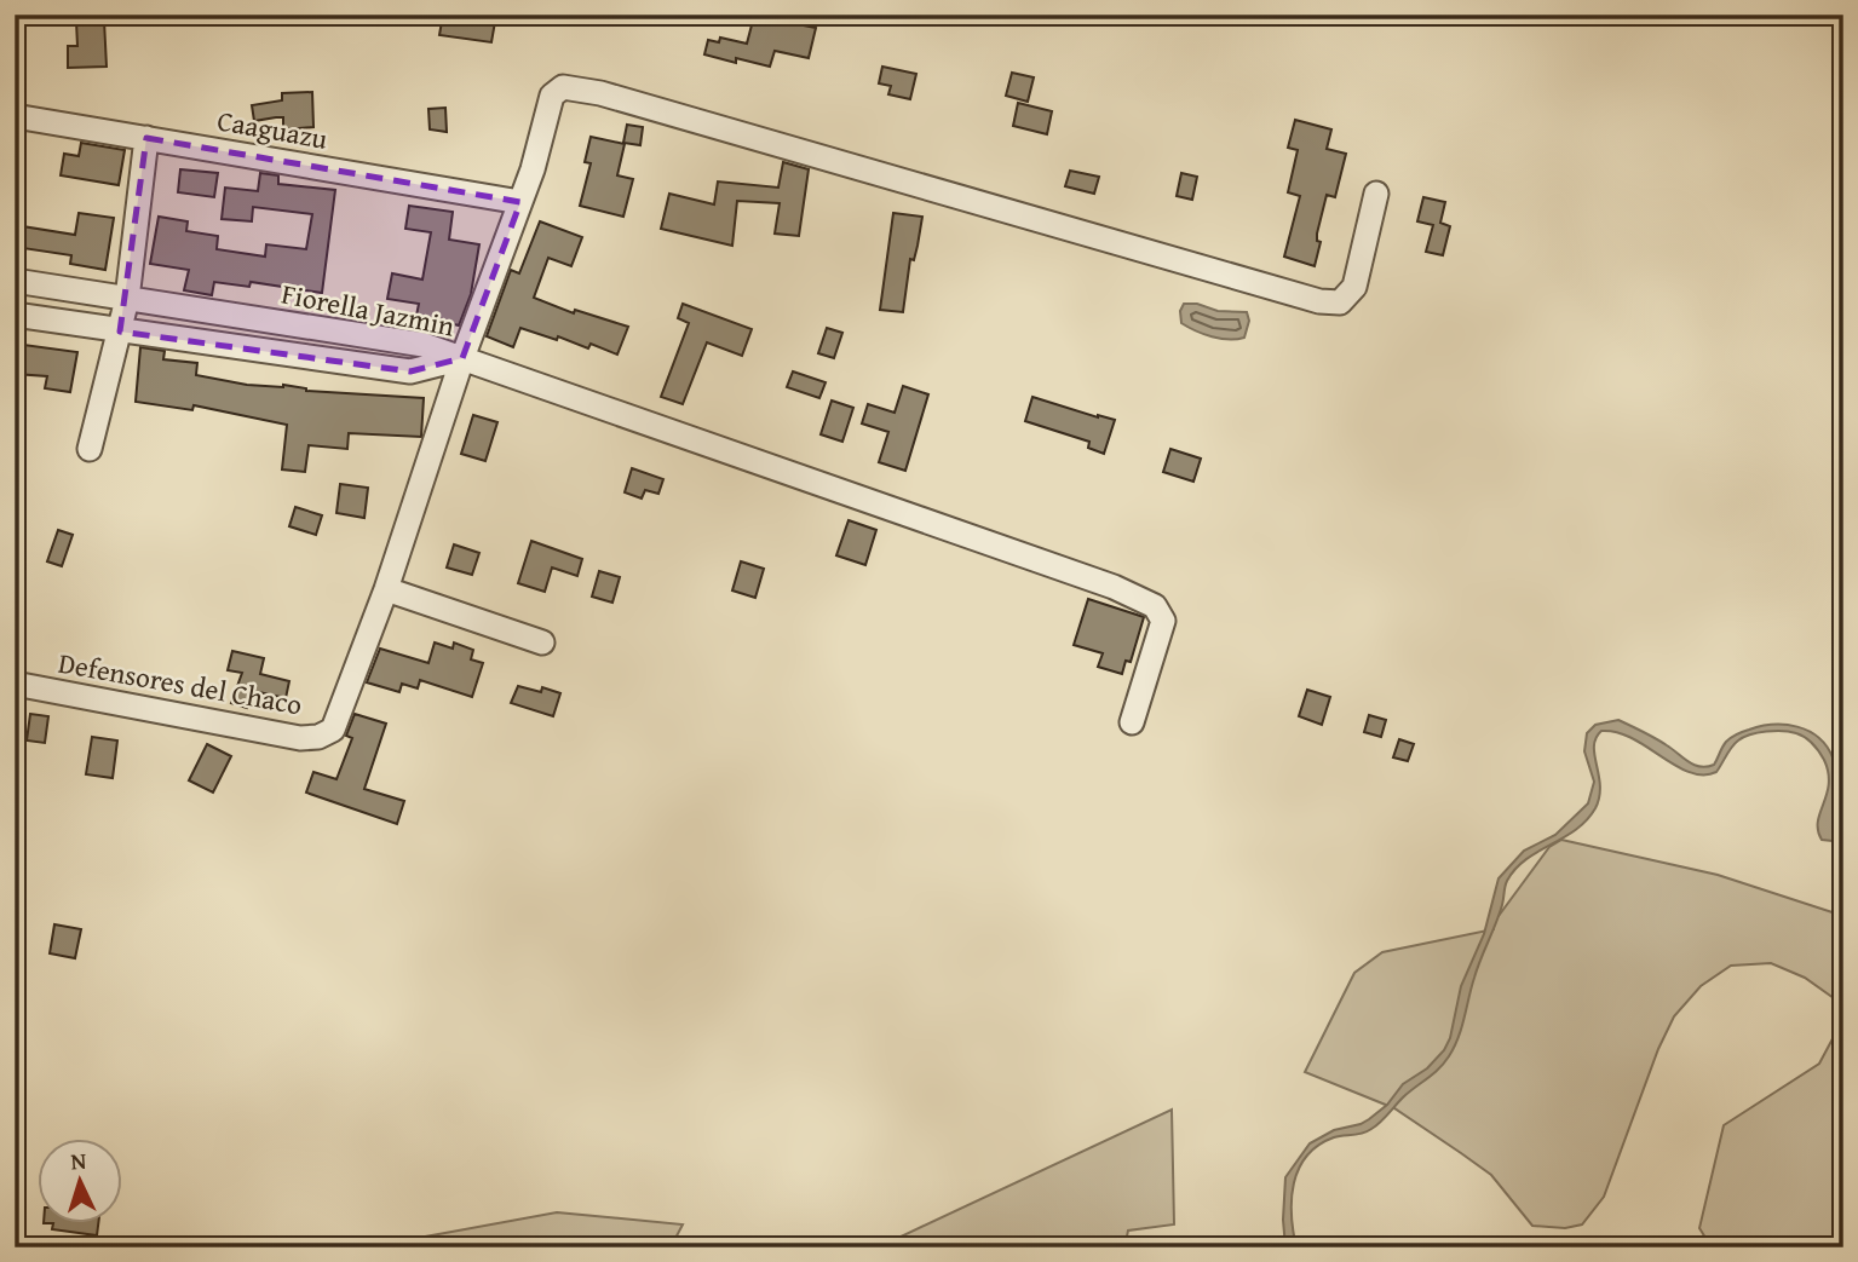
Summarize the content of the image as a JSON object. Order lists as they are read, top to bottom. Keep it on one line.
{"streets":{"street":["Caaguazu","Fiorella Jazmin","Defensores del Chaco"]},"north":"top"}
